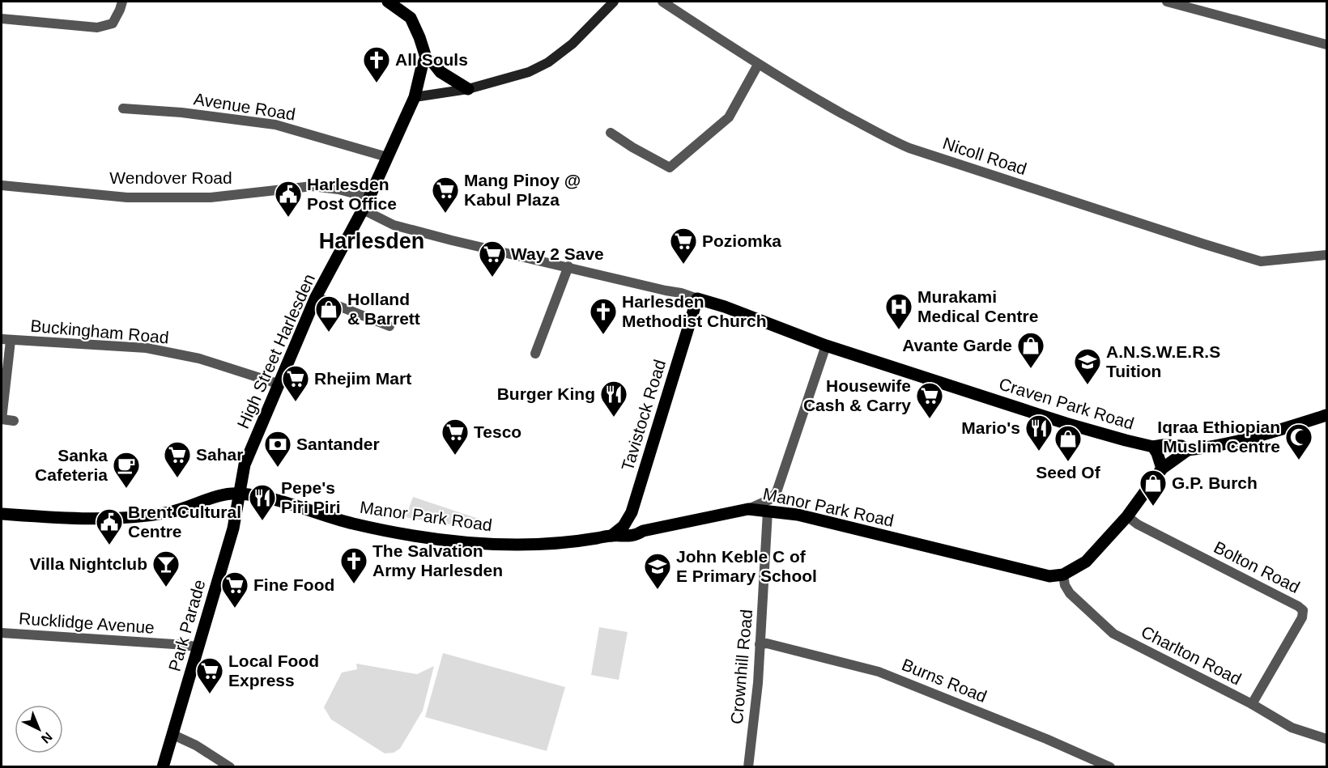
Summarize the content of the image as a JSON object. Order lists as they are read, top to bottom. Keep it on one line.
{"streets":{"main road":["High Street Harlesden","Craven Park Road","Tavistock Road","Manor Park Road","Park Parade"],"street":["Avenue Road","Nicoll Road","Wendover Road","Buckingham Road","Bolton Road","Rucklidge Avenue","Charlton Road","Crownhill Road","Burns Road"]},"crossings":[["Avenue Road","High Street Harlesden"],["Wendover Road","High Street Harlesden"],["Buckingham Road","High Street Harlesden"],["High Street Harlesden","Manor Park Road"],["High Street Harlesden","Park Parade"],["Tavistock Road","Manor Park Road"],["Manor Park Road","Park Parade"],["Manor Park Road","Charlton Road"],["Manor Park Road","Crownhill Road"],["Bolton Road","Charlton Road"],["Rucklidge Avenue","Park Parade"],["Crownhill Road","Burns Road"]],"districts":["Harlesden"],"places":{"church":["All Souls","Harlesden Methodist Church","The Salvation Army Harlesden"],"supermarket":["Mang Pinoy @ Kabul Plaza","Poziomka","Way 2 Save","Rhejim Mart","Housewife Cash & Carry","Tesco","Sahar","Fine Food","Local Food Express"],"public building":["Harlesden Post Office","Brent Cultural Centre"],"hospital":["Murakami Medical Centre"],"shop":["Holland & Barrett","Avante Garde","Seed Of","G.P. Burch"],"school or university":["A.N.S.W.E.R.S Tuition","John Keble C of E Primary School"],"restaurant":["Burger King","Mario's","Pepe's Piri Piri"],"mosque":["Iqraa Ethiopian Muslim Centre"],"bank":["Santander"],"cafe":["Sanka Cafeteria"],"bar":["Villa Nightclub"]},"north":"bottom right"}
